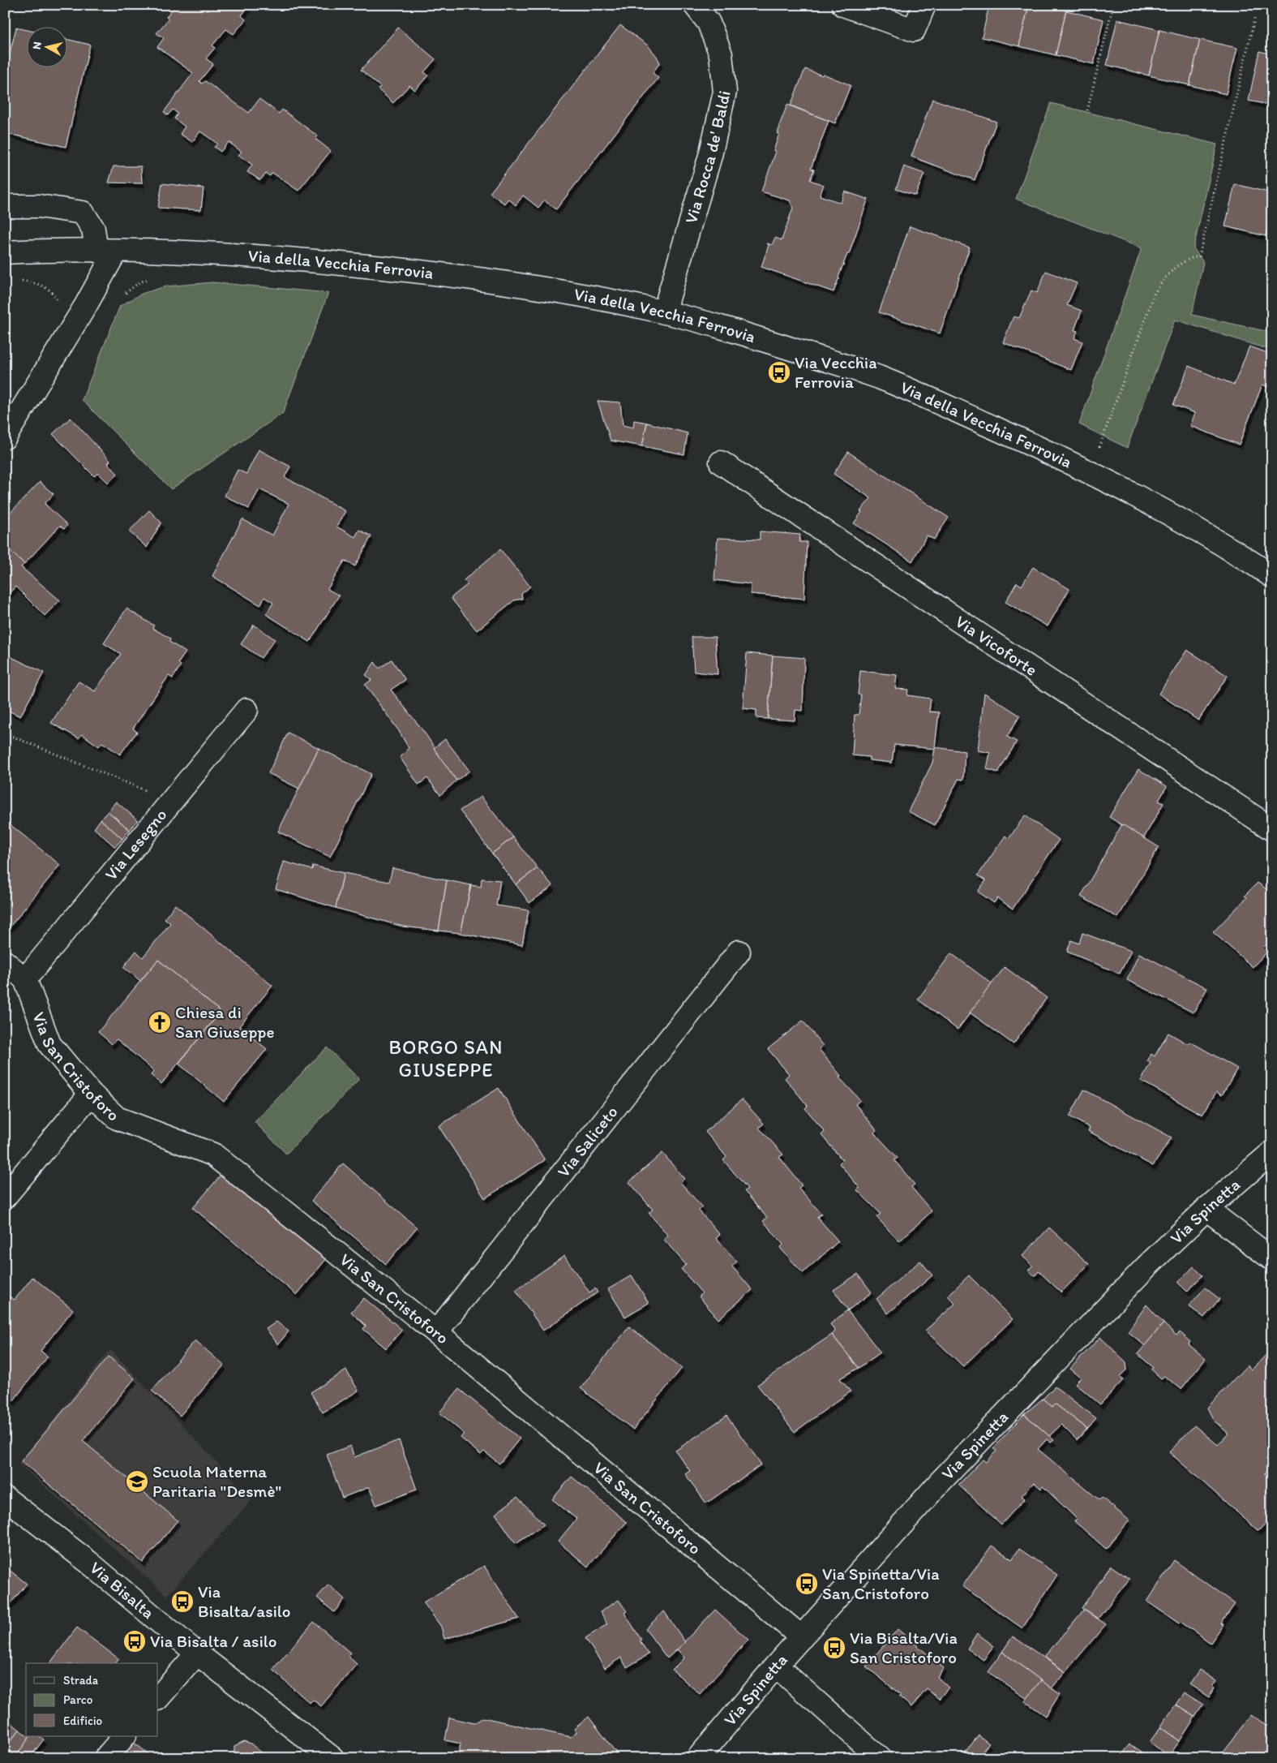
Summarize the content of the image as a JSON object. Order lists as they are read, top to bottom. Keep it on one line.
{"streets":{"street":["Via Rocca de' Baldi","Via della Vecchia Ferrovia","Via Vicoforte","Via Lesegno","Via San Cristoforo","Via Saliceto","Via Spinetta","Via Bisalta"]},"crossings":[["Via Rocca de' Baldi","Via della Vecchia Ferrovia"],["Via Lesegno","Via San Cristoforo"],["Via San Cristoforo","Via Saliceto"],["Via San Cristoforo","Via Spinetta"]],"districts":["BORGO SAN GIUSEPPE"],"places":{"bus stop":["Via Vecchia Ferrovia","Via Spinetta/Via San Cristoforo","Via Bisalta/asilo","Via Bisalta / asilo","Via Bisalta/Via San Cristoforo"],"church":["Chiesa di San Giuseppe"],"school or university":["Scuola Materna Paritaria \"Desmè\""]},"legend":["Strada","Parco","Edificio"],"north":"left"}
